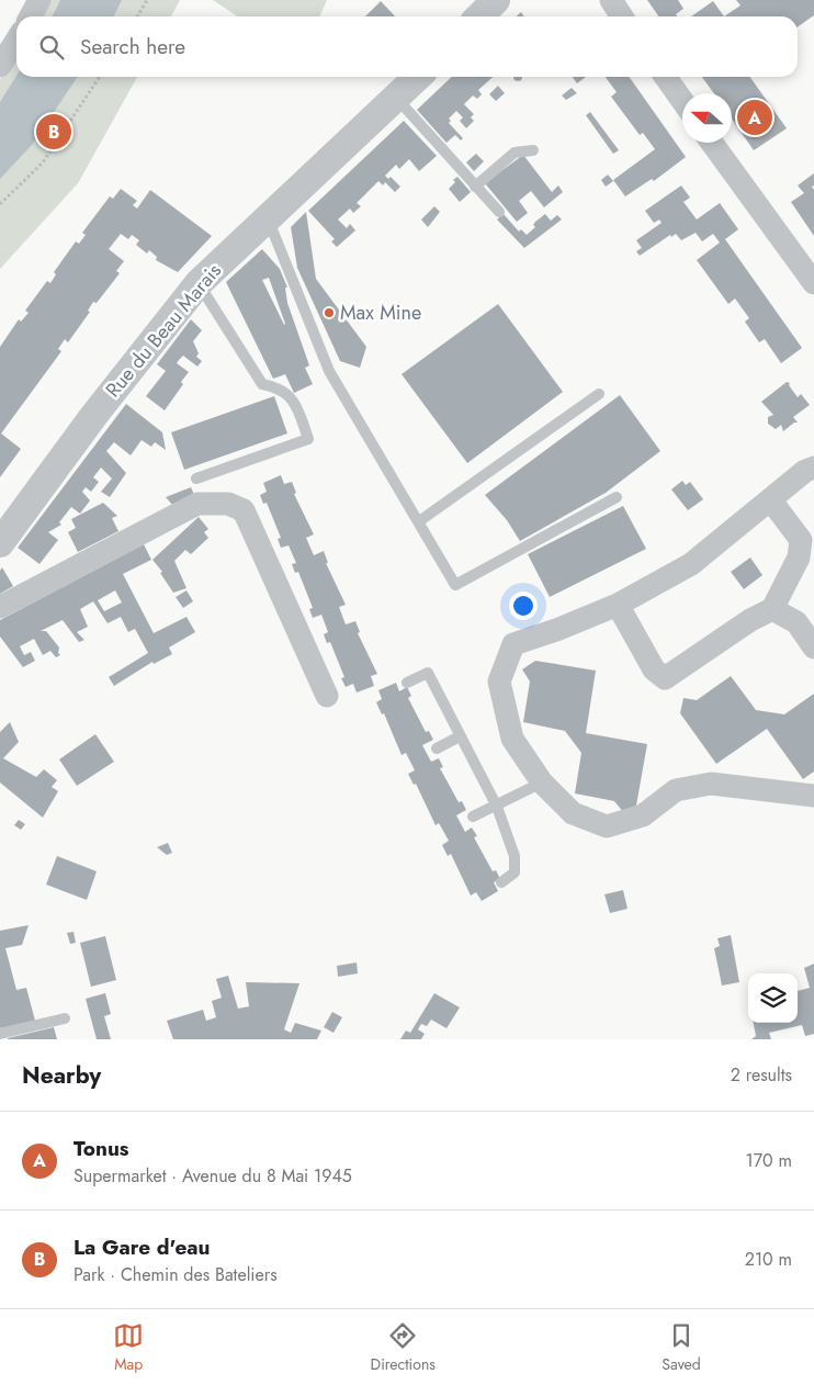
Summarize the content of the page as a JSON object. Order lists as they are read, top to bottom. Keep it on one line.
{"streets":{"street":["Rue du Beau Marais"]},"places":["Max Mine"],"north":"left","page":{"search":"Search here","pins":["A","B"],"heading":["Nearby","2 results"],"list":[{"mark":"A","name":"Tonus","note":"Supermarket · Avenue du 8 Mai 1945","value":"170 m"},{"mark":"B","name":"La Gare d'eau","note":"Park · Chemin des Bateliers","value":"210 m"}],"nav":["Map","Directions","Saved"]}}
